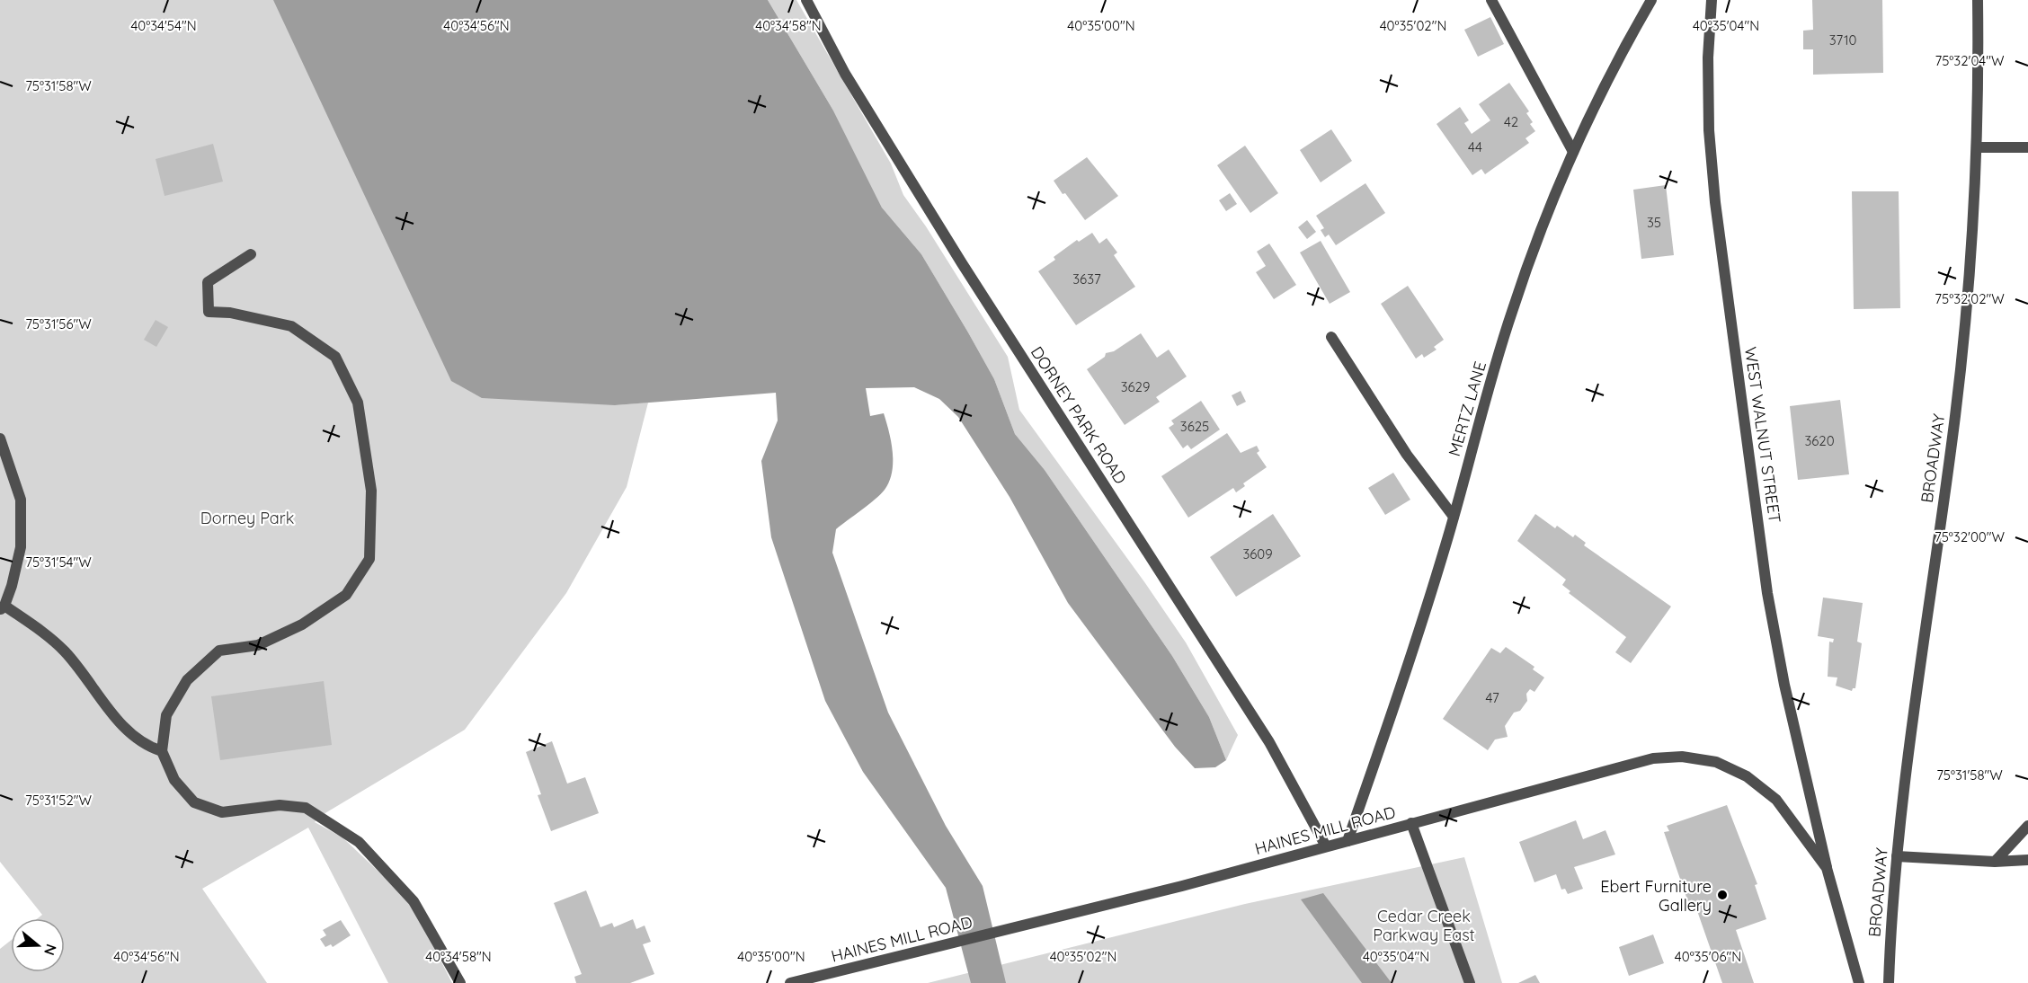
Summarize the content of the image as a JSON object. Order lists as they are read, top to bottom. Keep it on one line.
{"streets":{"street":["MERTZ LANE","DORNEY PARK ROAD","WEST WALNUT STREET","BROADWAY","HAINES MILL ROAD"]},"crossings":[["MERTZ LANE","HAINES MILL ROAD"],["DORNEY PARK ROAD","HAINES MILL ROAD"],["WEST WALNUT STREET","HAINES MILL ROAD"]],"parks":["Dorney Park","Cedar Creek Parkway East"],"places":["Ebert Furniture Gallery"],"house_numbers":["3710","42","44","35","3637","3629","3625","3620","3609","47"],"north":"right","coordinates":["40°34'54\"N","40°34'56\"N","40°34'58\"N","40°35'00\"N","40°35'02\"N","40°35'04\"N","75°32'04\"W","75°31'58\"W","75°32'02\"W","75°31'56\"W","75°32'00\"W","75°31'54\"W","75°31'52\"W","40°35'06\"N"]}
